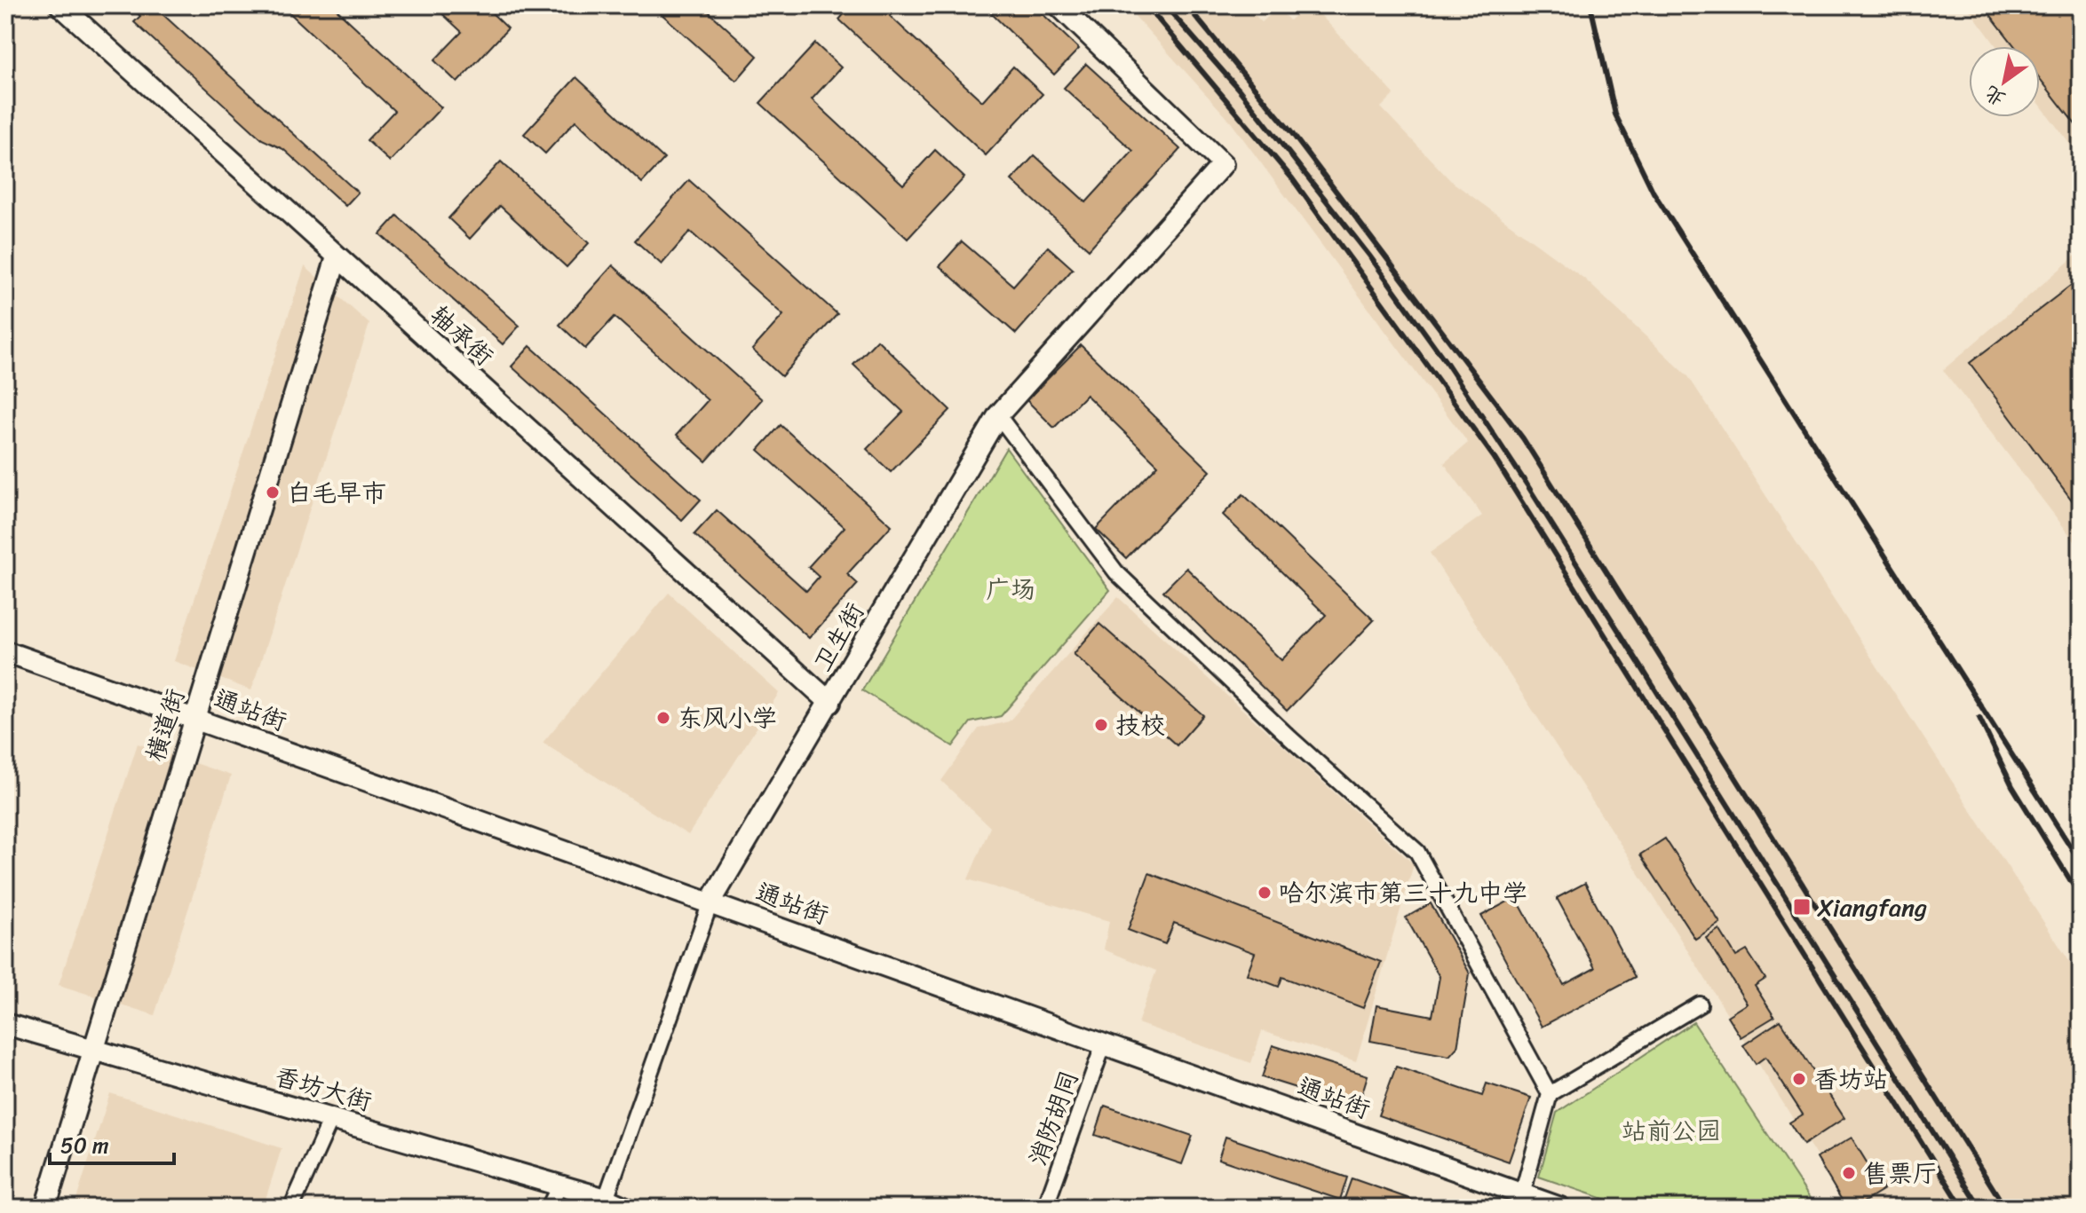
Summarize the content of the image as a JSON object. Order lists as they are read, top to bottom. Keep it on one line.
{"streets":{"street":["轴承街","卫生街","通站街","横道街","香坊大街","消防胡同"]},"crossings":[["轴承街","卫生街"],["轴承街","横道街"],["卫生街","通站街"],["卫生街","香坊大街"],["通站街","横道街"],["通站街","消防胡同"],["横道街","香坊大街"]],"parks":["广场","站前公园"],"places":{"other":["白毛早市","东风小学","技校","哈尔滨市第三十九中学","香坊站","售票厅"],"transit":["Xiangfang"]},"scale_bar":"50 m","north":"bottom left"}
